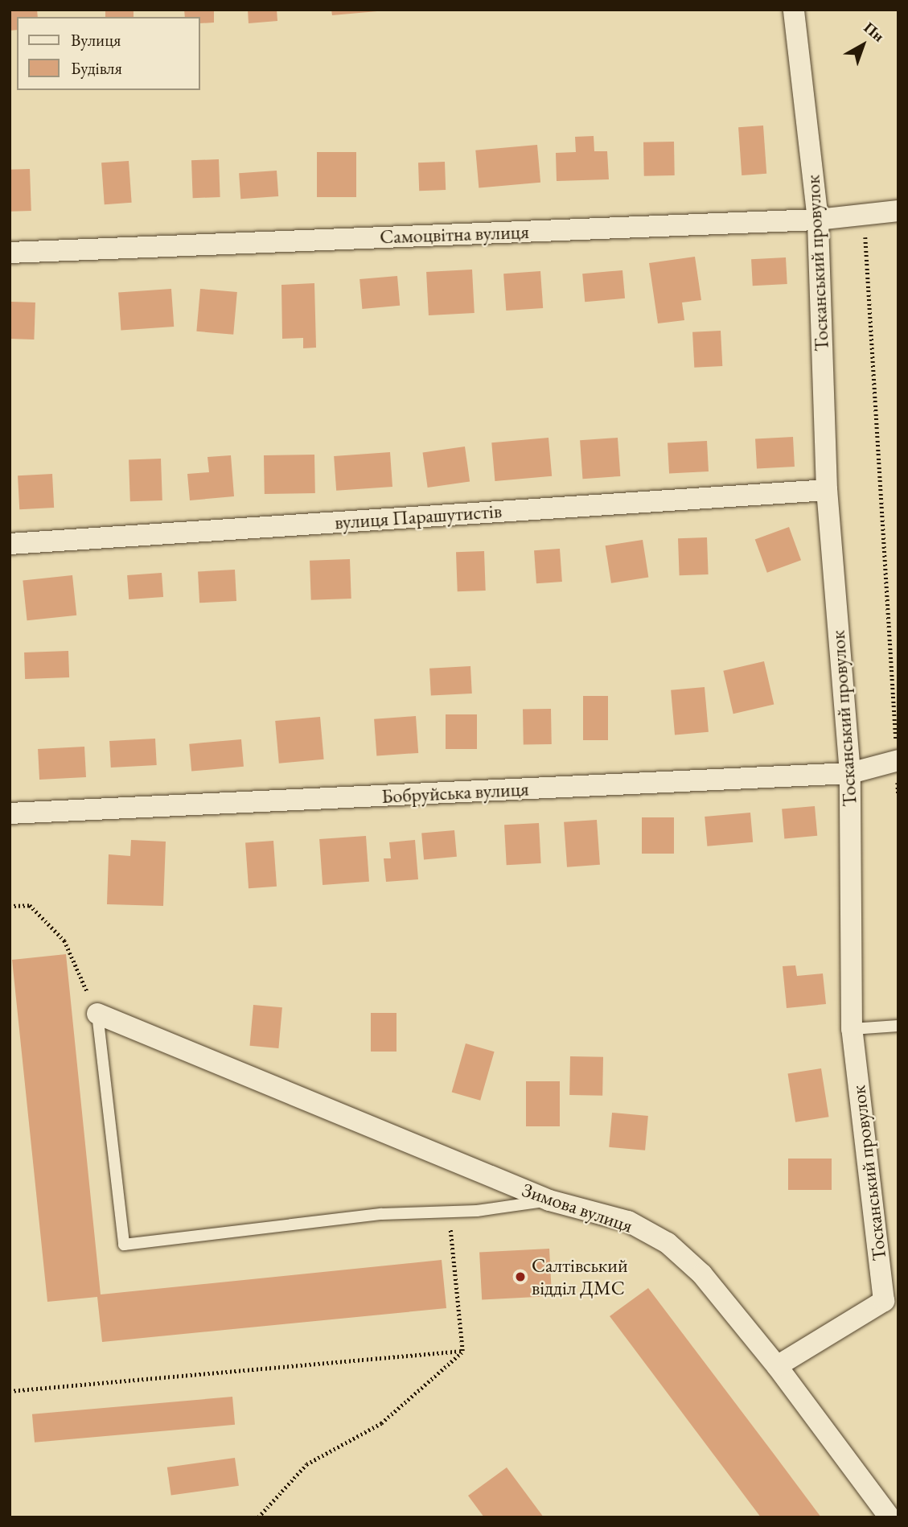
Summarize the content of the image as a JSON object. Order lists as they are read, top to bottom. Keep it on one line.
{"streets":{"street":["Самоцвітна вулиця","Тосканський провулок","вулиця Парашутистів","Бобруйська вулиця","Зимова вулиця"]},"crossings":[["Самоцвітна вулиця","Тосканський провулок"],["Тосканський провулок","вулиця Парашутистів"],["Тосканський провулок","Бобруйська вулиця"],["Тосканський провулок","Зимова вулиця"]],"places":["Салтівський відділ ДМС"],"legend":["Вулиця","Будівля"],"north":"top right"}
